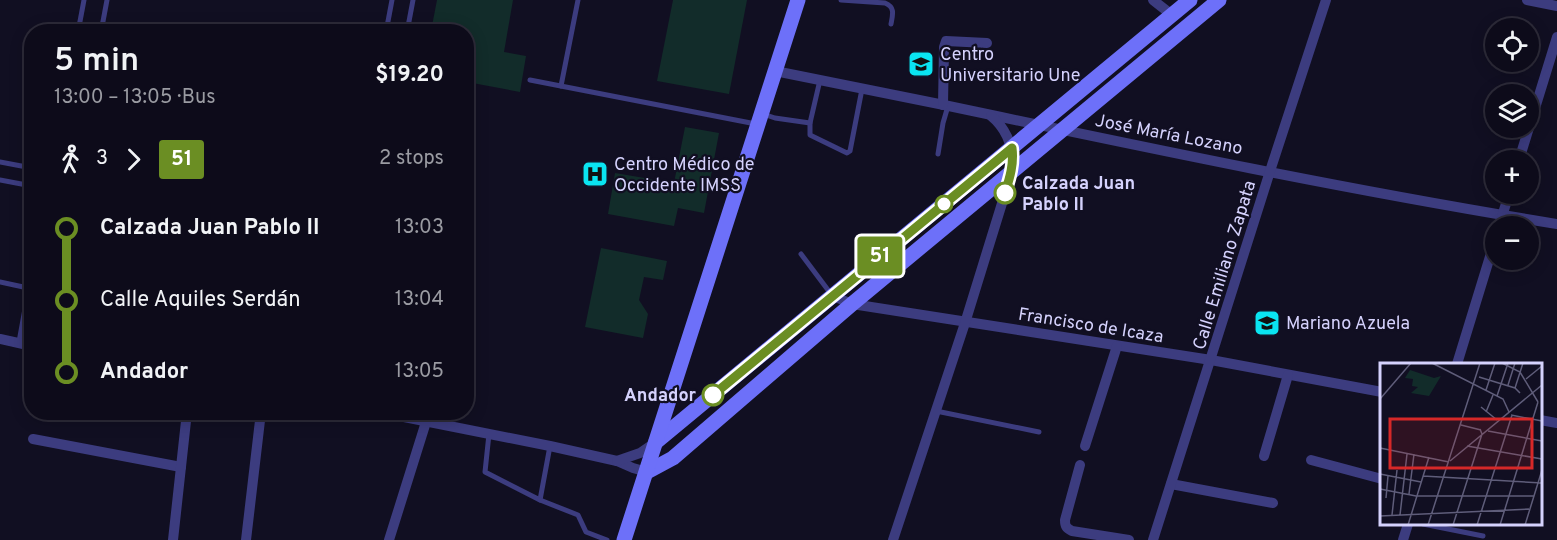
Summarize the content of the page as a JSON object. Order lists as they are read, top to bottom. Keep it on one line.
{"streets":{"street":["José María Lozano","Calle Emiliano Zapata","Francisco de Icaza"]},"crossings":[["José María Lozano","Calle Emiliano Zapata"],["Calle Emiliano Zapata","Francisco de Icaza"]],"places":{"school or university":["Centro Universitario Une","Mariano Azuela"],"hospital":["Centro Médico de Occidente IMSS"],"other":["Calzada Juan Pablo II","Andador"]},"lines":["bus line 51"],"page":{"on_map":"51","map_buttons":["+","−"],"heading":["5 min","13:00 – 13:05 · Bus","$19.20"],"legs":["3","51","2 stops"],"list":[{"name":"Calzada Juan Pablo II","value":"13:03"},{"name":"Calle Aquiles Serdán","value":"13:04"},{"name":"Andador","value":"13:05"}]}}
